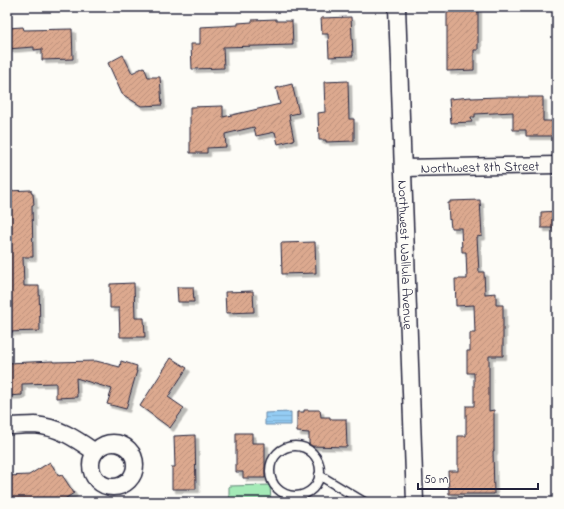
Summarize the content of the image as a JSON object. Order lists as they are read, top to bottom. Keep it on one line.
{"streets":{"street":["Northwest 8th Street","Northwest Wallula Avenue"]},"crossings":[["Northwest 8th Street","Northwest Wallula Avenue"]],"scale_bar":"50 m"}
